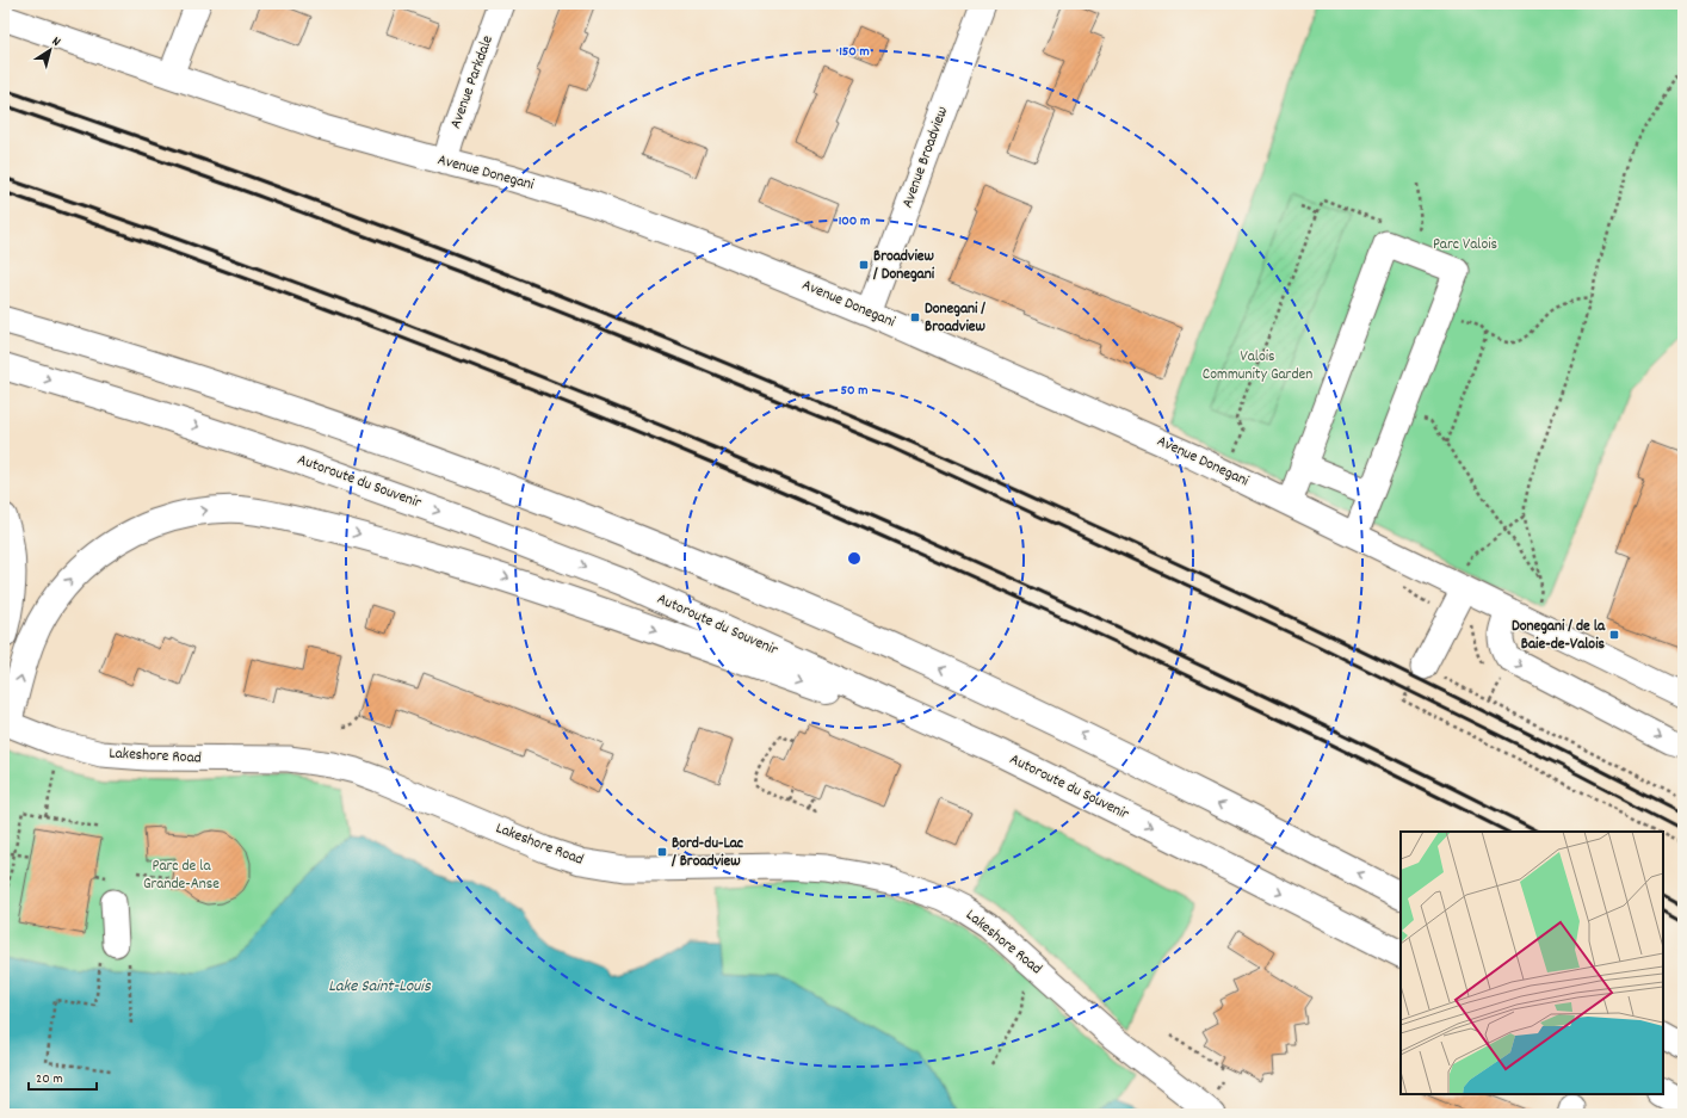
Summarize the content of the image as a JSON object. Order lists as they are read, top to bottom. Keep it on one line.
{"streets":{"highway":["Autoroute du Souvenir"],"street":["Avenue Parkdale","Avenue Broadview","Avenue Donegani","Lakeshore Road"]},"crossings":[["Avenue Parkdale","Avenue Donegani"],["Avenue Broadview","Avenue Donegani"]],"water":["Lake Saint-Louis"],"parks":["Parc Valois","Valois Community Garden","Parc de la Grande-Anse"],"places":{"transit":["Broadview / Donegani","Donegani / Broadview","Donegani / de la Baie-de-Valois","Bord-du-Lac / Broadview"]},"scale_bar":"20 m","north":"top right","rings":["150 m","100 m","50 m"]}
